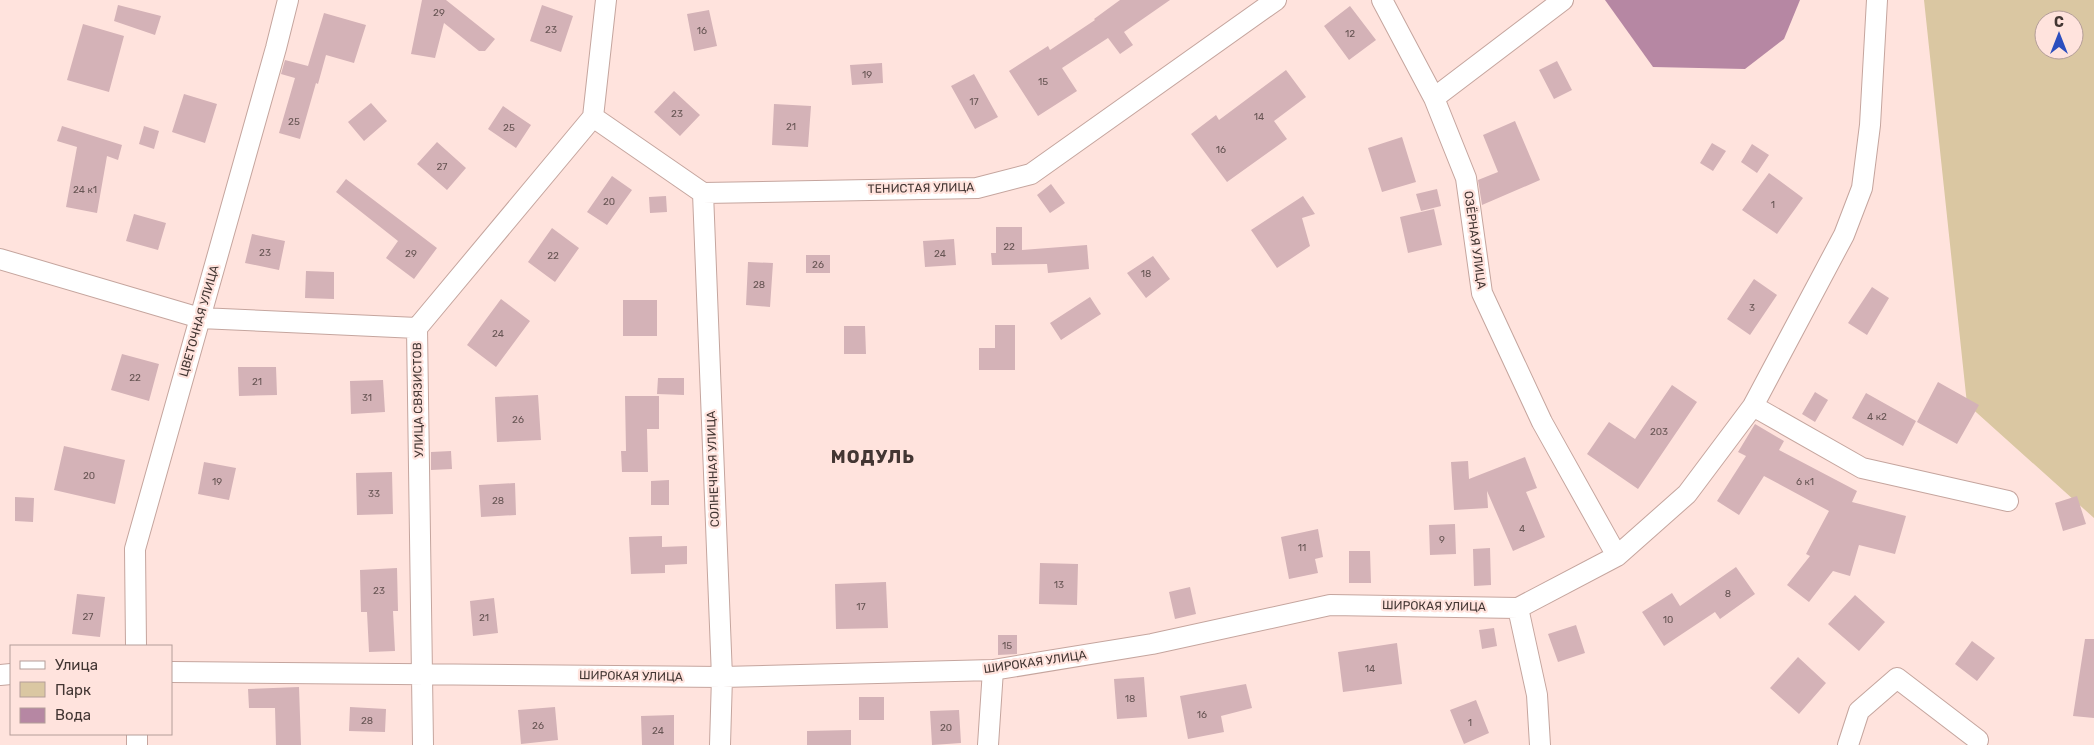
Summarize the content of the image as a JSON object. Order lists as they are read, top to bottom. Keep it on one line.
{"streets":{"street":["ТЕНИСТАЯ УЛИЦА","ОЗЁРНАЯ УЛИЦА","ЦВЕТОЧНАЯ УЛИЦА","УЛИЦА СВЯЗИСТОВ","СОЛНЕЧНАЯ УЛИЦА","ШИРОКАЯ УЛИЦА"]},"crossings":[["ТЕНИСТАЯ УЛИЦА","СОЛНЕЧНАЯ УЛИЦА"],["ОЗЁРНАЯ УЛИЦА","ШИРОКАЯ УЛИЦА"],["УЛИЦА СВЯЗИСТОВ","ШИРОКАЯ УЛИЦА"],["СОЛНЕЧНАЯ УЛИЦА","ШИРОКАЯ УЛИЦА"]],"districts":["МОДУЛЬ"],"house_numbers":["29","23","16","12","19","15","17","23","14","25","21","25","16","27","24 к1","20","1","22","23","29","24","22","26","18","28","3","24","22","21","31","4 к2","26","203","20","19","6 к1","33","28","4","9","11","13","23","8","17","27","21","10","15","14","18","16","28","1","26","20","24"],"legend":["Улица","Парк","Вода"],"north":"top"}
